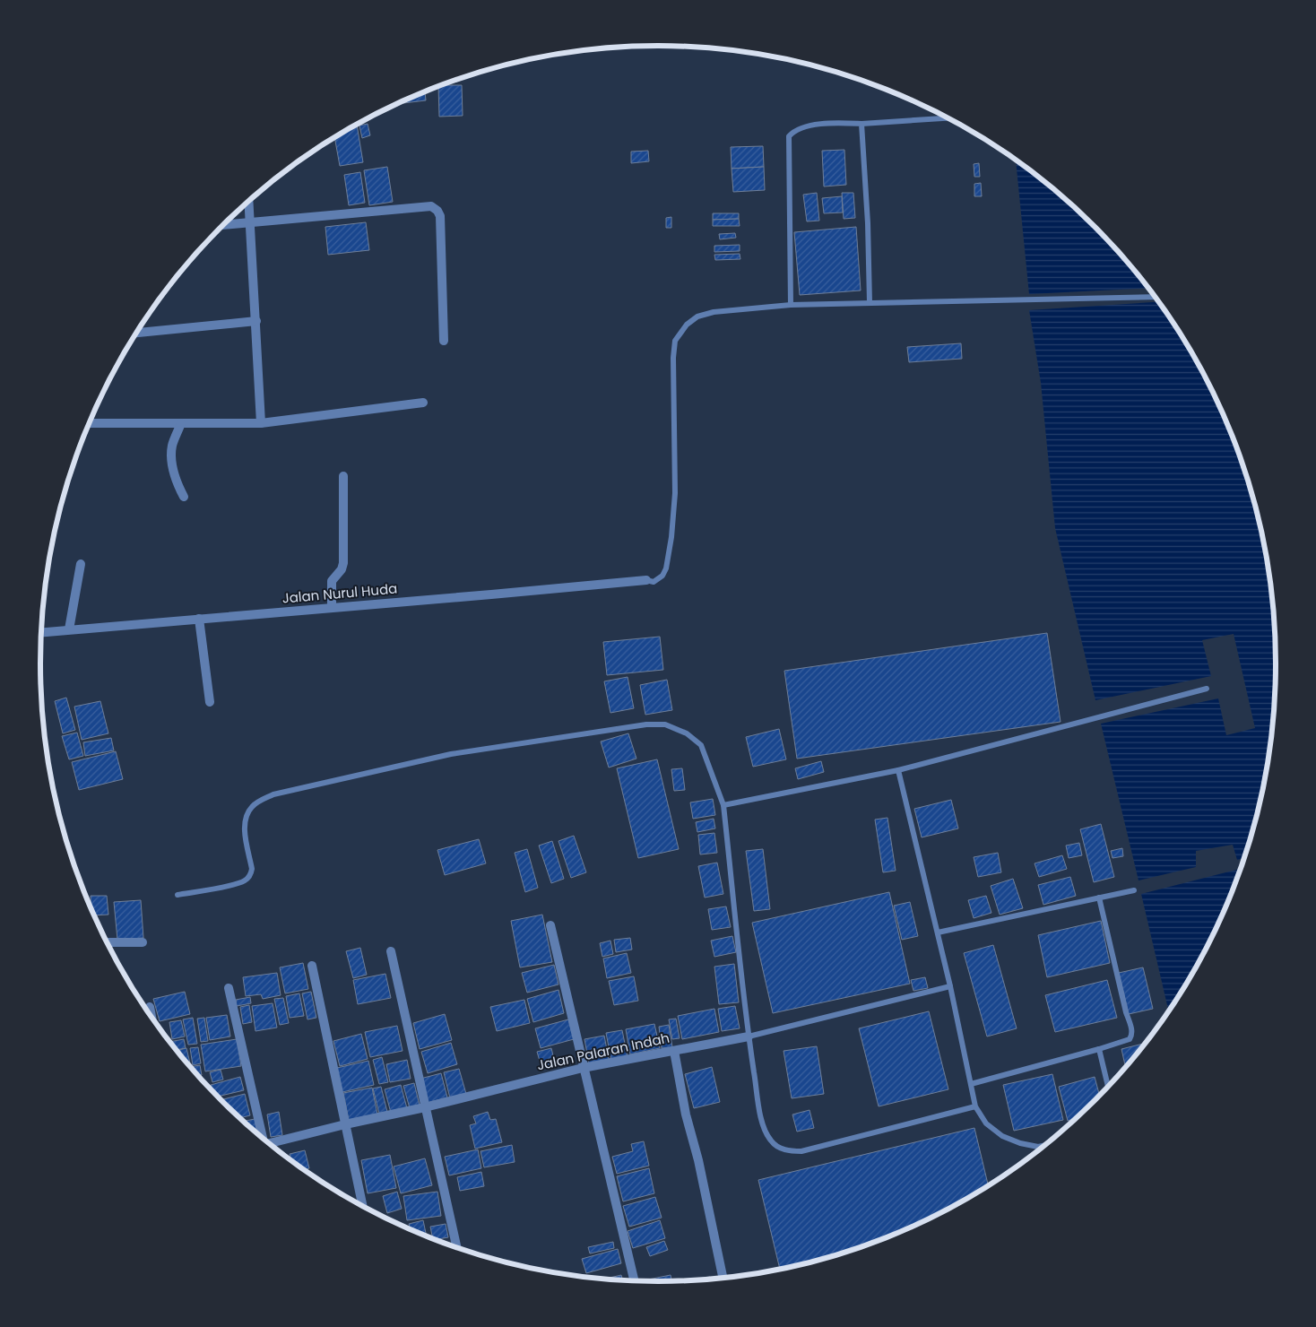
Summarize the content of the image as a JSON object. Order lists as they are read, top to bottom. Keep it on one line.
{"streets":{"street":["Jalan Nurul Huda","Jalan Palaran Indah"]}}
